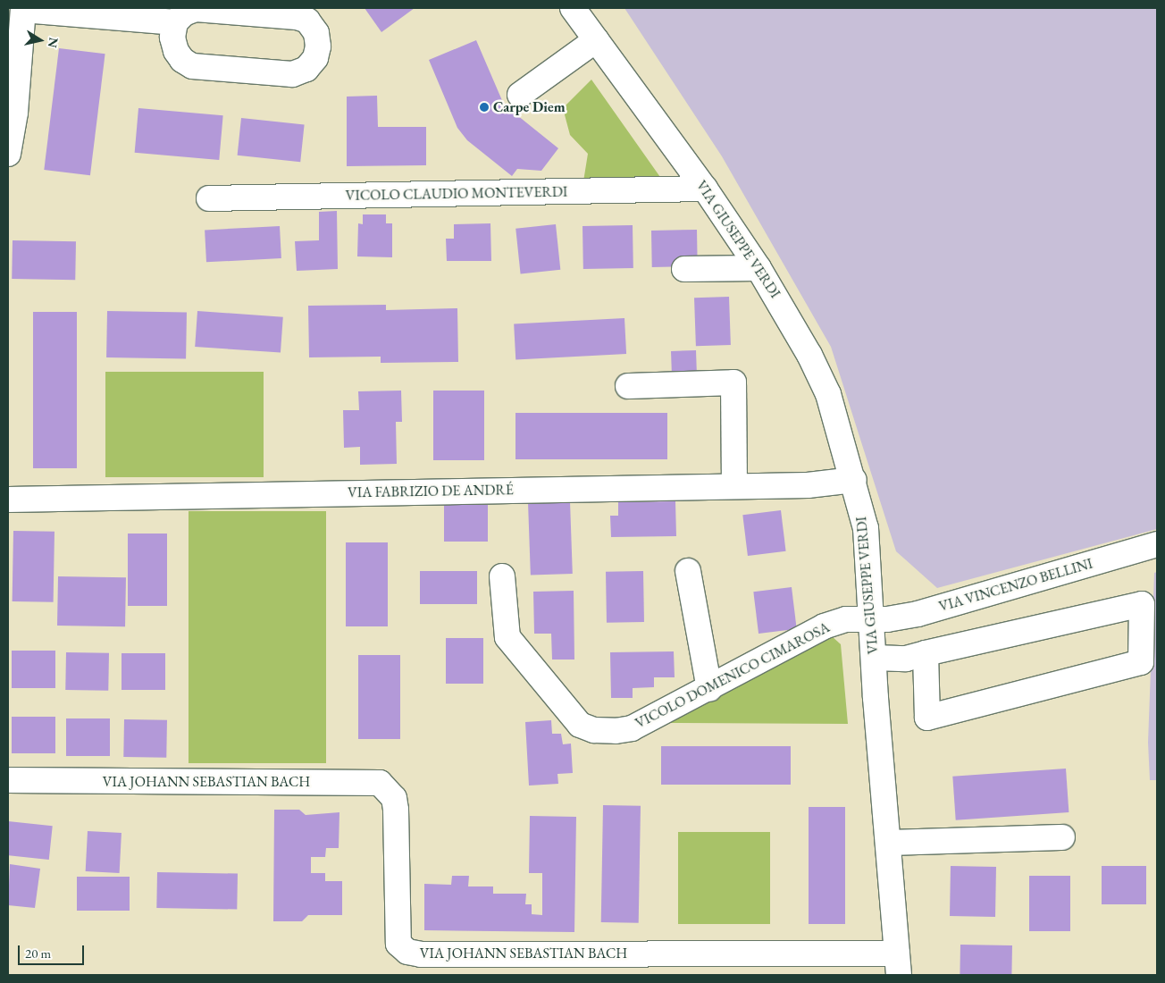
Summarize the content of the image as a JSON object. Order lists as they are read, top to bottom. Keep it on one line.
{"streets":{"street":["VICOLO CLAUDIO MONTEVERDI","VIA GIUSEPPE VERDI","VIA FABRIZIO DE ANDRÉ","VIA VINCENZO BELLINI","VICOLO DOMENICO CIMAROSA","VIA JOHANN SEBASTIAN BACH"]},"crossings":[["VICOLO CLAUDIO MONTEVERDI","VIA GIUSEPPE VERDI"],["VIA GIUSEPPE VERDI","VIA FABRIZIO DE ANDRÉ"],["VIA GIUSEPPE VERDI","VIA VINCENZO BELLINI"],["VIA GIUSEPPE VERDI","VICOLO DOMENICO CIMAROSA"],["VIA GIUSEPPE VERDI","VIA JOHANN SEBASTIAN BACH"],["VIA VINCENZO BELLINI","VICOLO DOMENICO CIMAROSA"]],"places":["Carpe Diem"],"scale_bar":"20 m","north":"right"}
